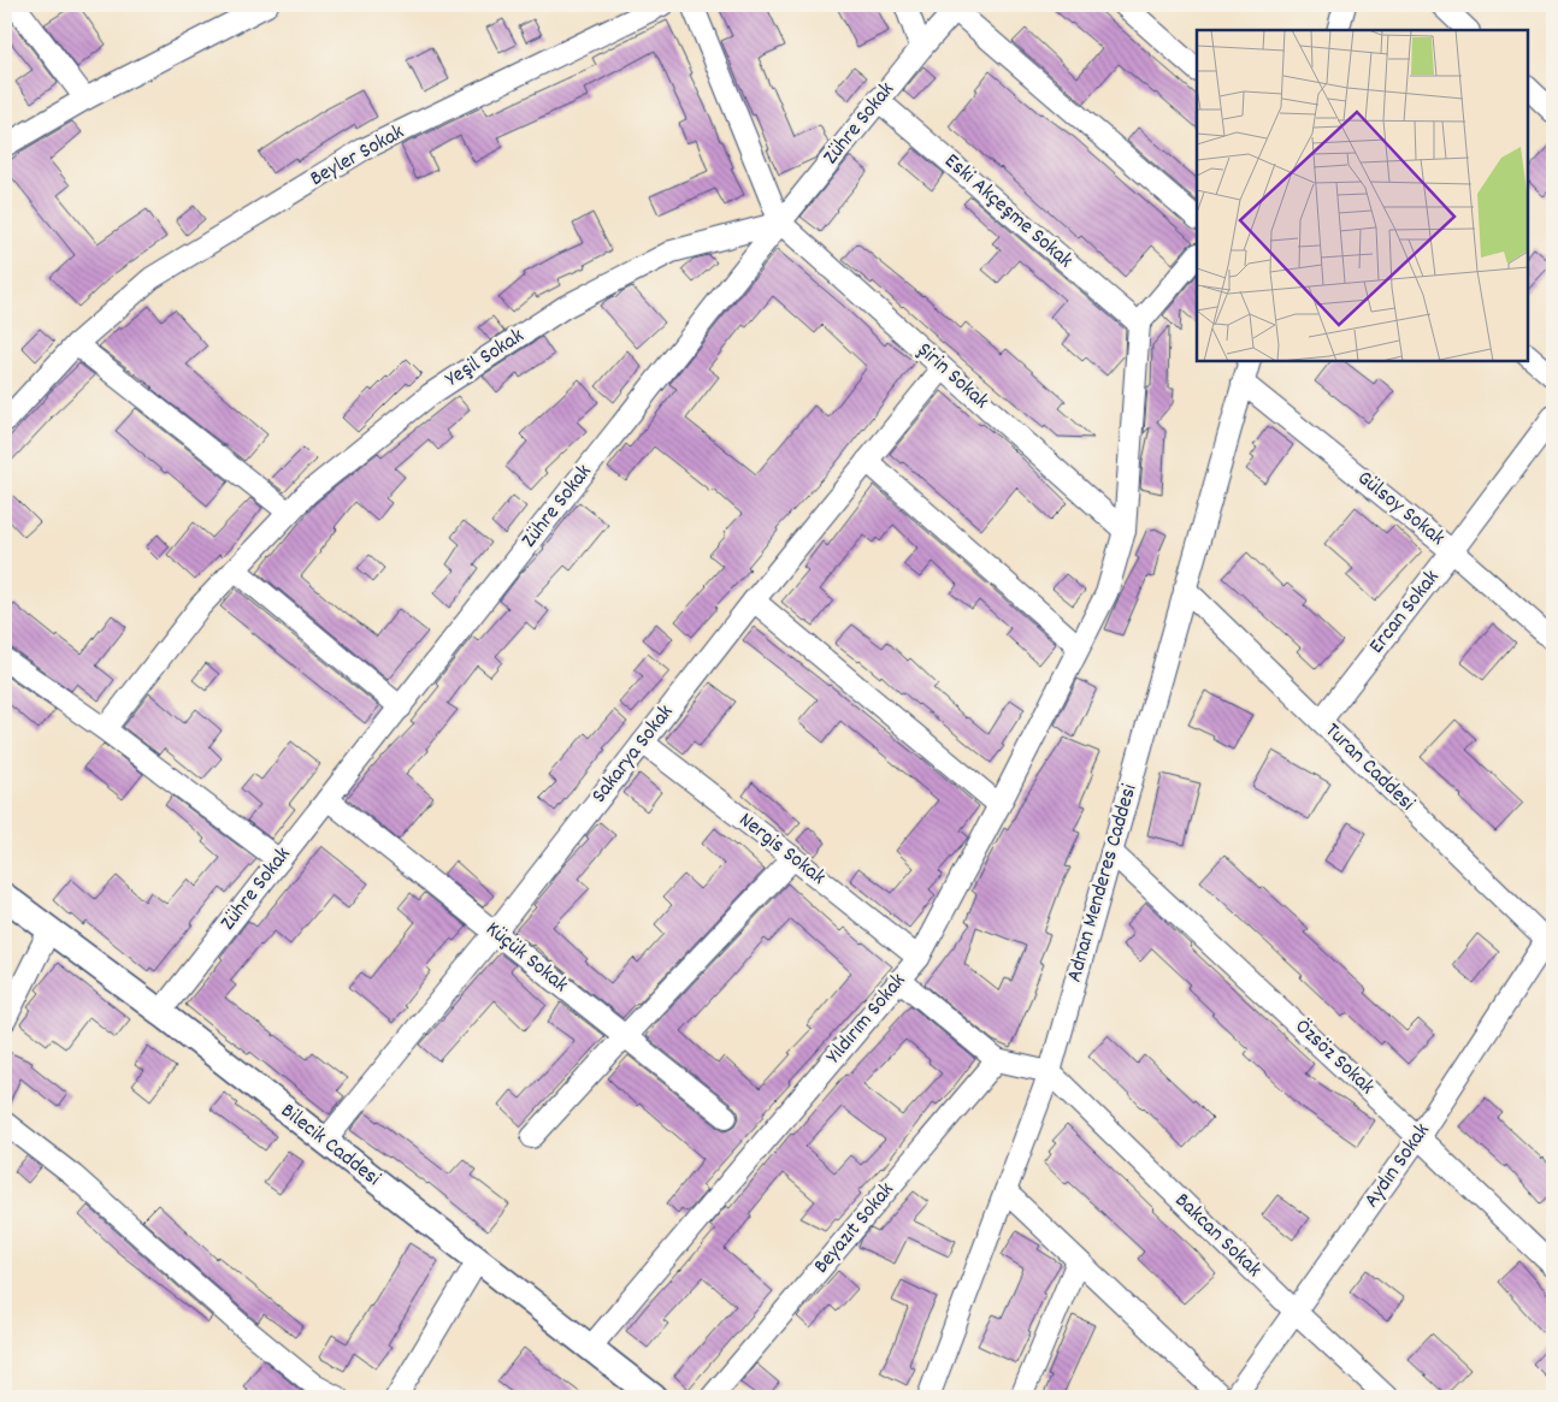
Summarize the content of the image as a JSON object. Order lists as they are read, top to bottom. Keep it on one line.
{"streets":{"main road":["Bilecik Caddesi"],"street":["Zühre Sokak","Beyler Sokak","Eski Akçeşme Sokak","Yeşil Sokak","Şirin Sokak","Gülsoy Sokak","Ercan Sokak","Sakarya Sokak","Turan Caddesi","Nergis Sokak","Adnan Menderes Caddesi","Küçük Sokak","Yıldırım Sokak","Özsöz Sokak","Aydın Sokak","Beyazıt Sokak","Bakcan Sokak"]},"crossings":[["Zühre Sokak","Eski Akçeşme Sokak"],["Zühre Sokak","Yeşil Sokak"],["Zühre Sokak","Şirin Sokak"],["Zühre Sokak","Küçük Sokak"],["Zühre Sokak","Bilecik Caddesi"],["Yeşil Sokak","Şirin Sokak"],["Şirin Sokak","Sakarya Sokak"],["Gülsoy Sokak","Ercan Sokak"],["Gülsoy Sokak","Adnan Menderes Caddesi"],["Ercan Sokak","Turan Caddesi"],["Sakarya Sokak","Nergis Sokak"],["Sakarya Sokak","Küçük Sokak"],["Sakarya Sokak","Bilecik Caddesi"],["Turan Caddesi","Adnan Menderes Caddesi"],["Turan Caddesi","Aydın Sokak"],["Nergis Sokak","Yıldırım Sokak"],["Adnan Menderes Caddesi","Özsöz Sokak"],["Adnan Menderes Caddesi","Bakcan Sokak"],["Yıldırım Sokak","Bilecik Caddesi"],["Özsöz Sokak","Aydın Sokak"],["Aydın Sokak","Bakcan Sokak"]]}
